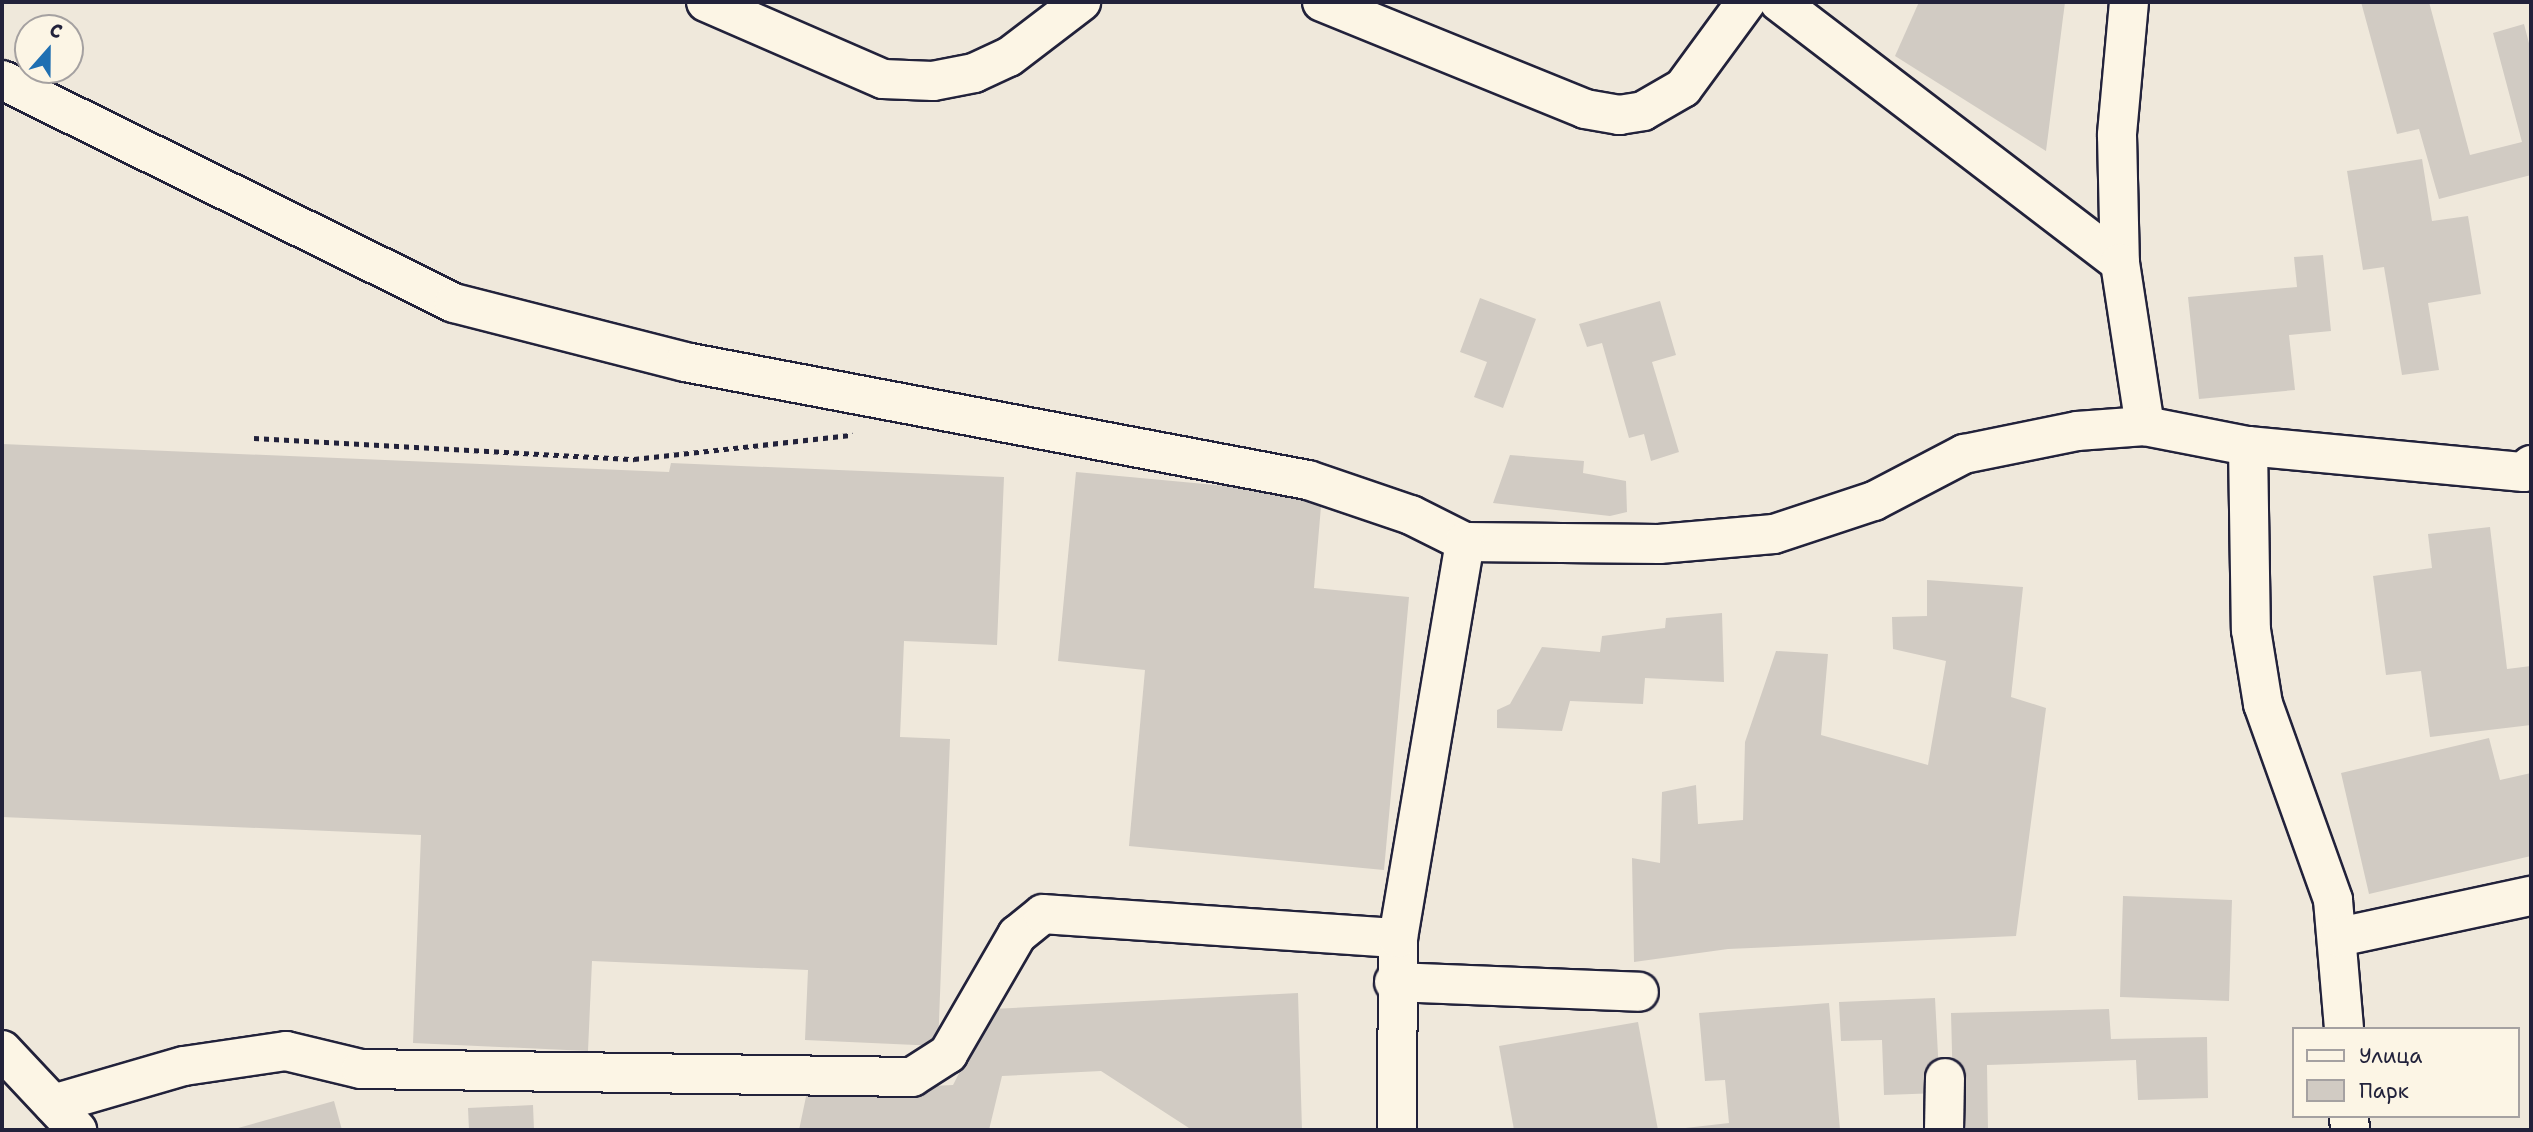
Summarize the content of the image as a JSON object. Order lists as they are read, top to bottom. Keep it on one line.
{"legend":["Улица","Парк"],"north":"top"}
